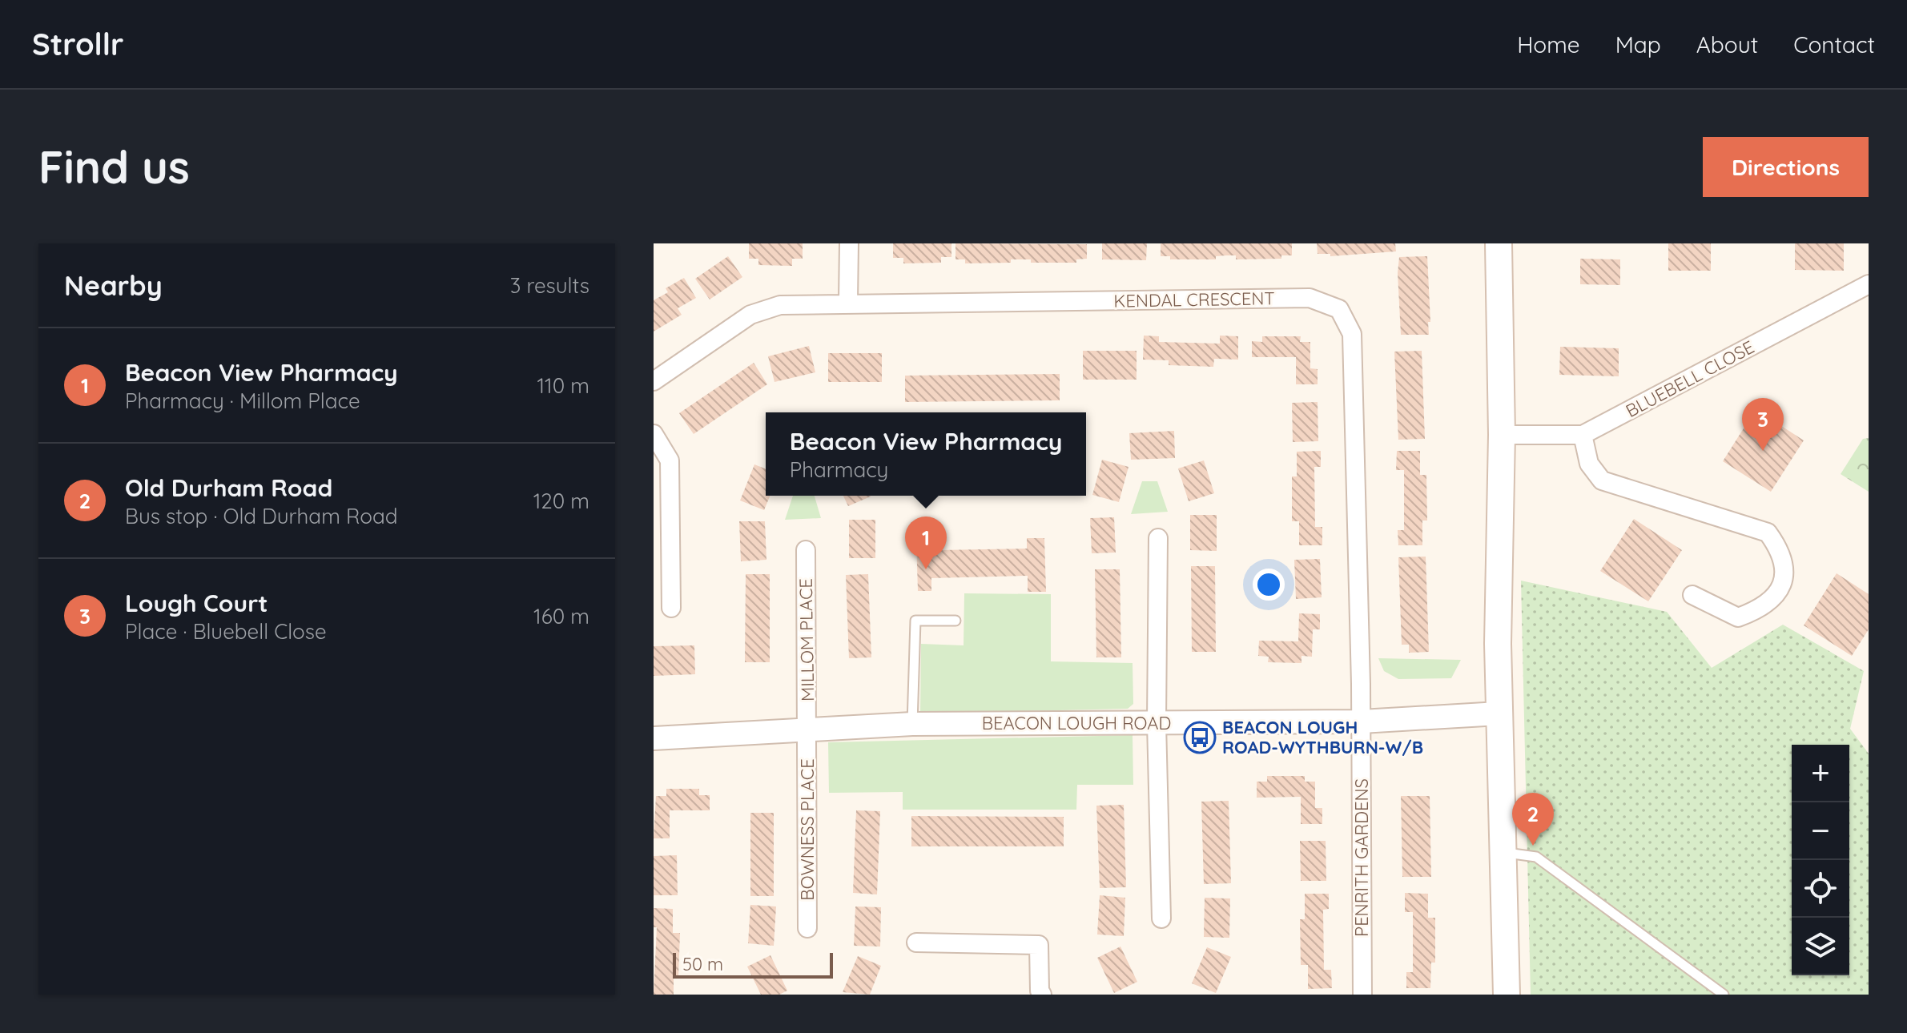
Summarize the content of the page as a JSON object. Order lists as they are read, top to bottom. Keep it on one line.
{"streets":{"street":["KENDAL CRESCENT","BLUEBELL CLOSE","MILLOM PLACE","BEACON LOUGH ROAD","BOWNESS PLACE","PENRITH GARDENS"]},"crossings":[["KENDAL CRESCENT","BEACON LOUGH ROAD"],["KENDAL CRESCENT","PENRITH GARDENS"],["MILLOM PLACE","BEACON LOUGH ROAD"],["MILLOM PLACE","BOWNESS PLACE"],["BEACON LOUGH ROAD","BOWNESS PLACE"],["BEACON LOUGH ROAD","PENRITH GARDENS"]],"places":{"bus stop":["BEACON LOUGH ROAD-WYTHBURN-W/B"]},"scale_bar":"50 m","page":{"header":"Strollr","nav":["Home","Map","About","Contact"],"buttons":"Directions","title":"Find us","heading":["Nearby","3 results"],"list":[{"mark":"1","name":"Beacon View Pharmacy","note":"Pharmacy · Millom Place","value":"110 m"},{"mark":"2","name":"Old Durham Road","note":"Bus stop · Old Durham Road","value":"120 m"},{"mark":"3","name":"Lough Court","note":"Place · Bluebell Close","value":"160 m"}],"pins":["3","1","2"],"popup":["Beacon View Pharmacy","Pharmacy"],"map_buttons":["+","−"],"scale":"50 m"}}
